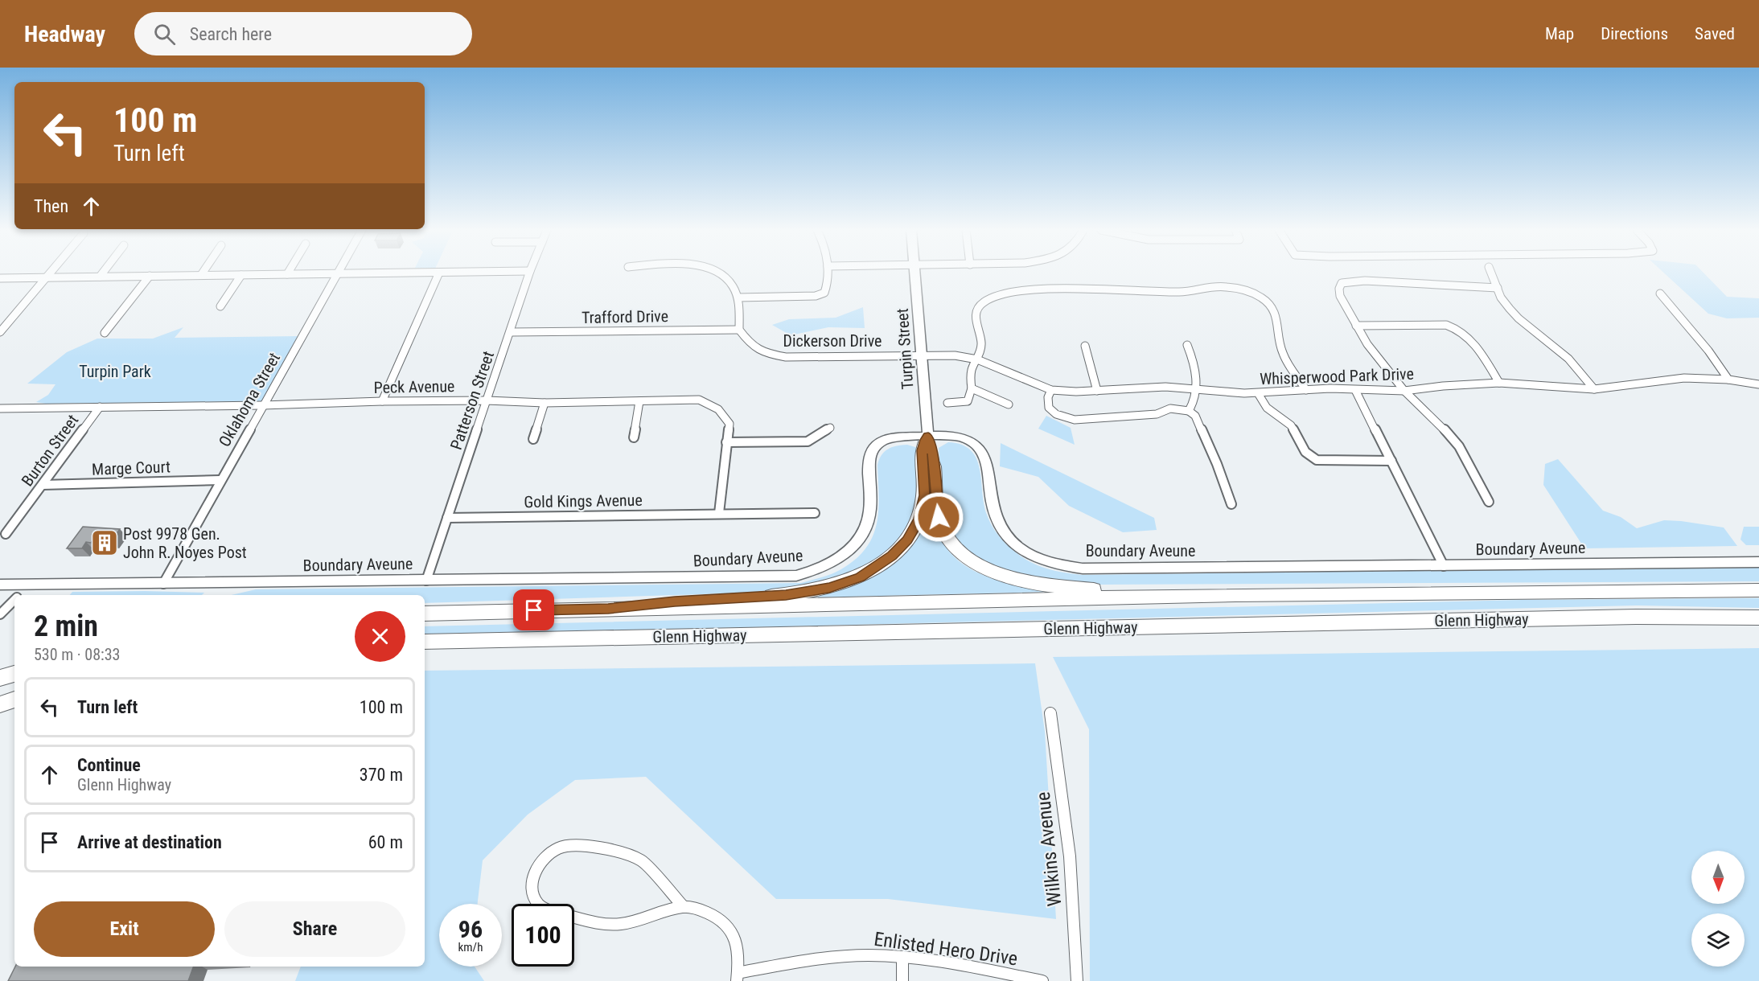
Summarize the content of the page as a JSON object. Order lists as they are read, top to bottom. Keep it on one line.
{"streets":{"highway":["Glenn Highway"],"street":["Trafford Drive","Dickerson Drive","Turpin Street","Whisperwood Park Drive","Peck Avenue","Oklahoma Street","Patterson Street","Burton Street","Marge Court","Gold Kings Avenue","Boundary Aveune","Wilkins Avenue","Enlisted Hero Drive"]},"crossings":[["Trafford Drive","Dickerson Drive"],["Trafford Drive","Patterson Street"],["Dickerson Drive","Turpin Street"],["Dickerson Drive","Whisperwood Park Drive"],["Turpin Street","Whisperwood Park Drive"],["Turpin Street","Boundary Aveune"],["Peck Avenue","Oklahoma Street"],["Peck Avenue","Patterson Street"],["Peck Avenue","Burton Street"],["Peck Avenue","Gold Kings Avenue"],["Oklahoma Street","Marge Court"],["Oklahoma Street","Boundary Aveune"],["Patterson Street","Gold Kings Avenue"],["Patterson Street","Boundary Aveune"],["Burton Street","Marge Court"]],"parks":["Turpin Park"],"places":{"building":["Post 9978 Gen. John R. Noyes Post"]},"north":"bottom","page":{"header":"Headway","search":"Search here","nav":["Map","Directions","Saved"],"turn":["100 m","Turn left"],"then":"Then","heading":["2 min","530 m · 08:33"],"list":[{"name":"Turn left","value":"100 m"},{"name":"Continue","note":"Glenn Highway","value":"370 m"},{"name":"Arrive at destination","value":"60 m"}],"buttons":["Exit","Share"],"speed":"96 km/h","limit":"100"}}
